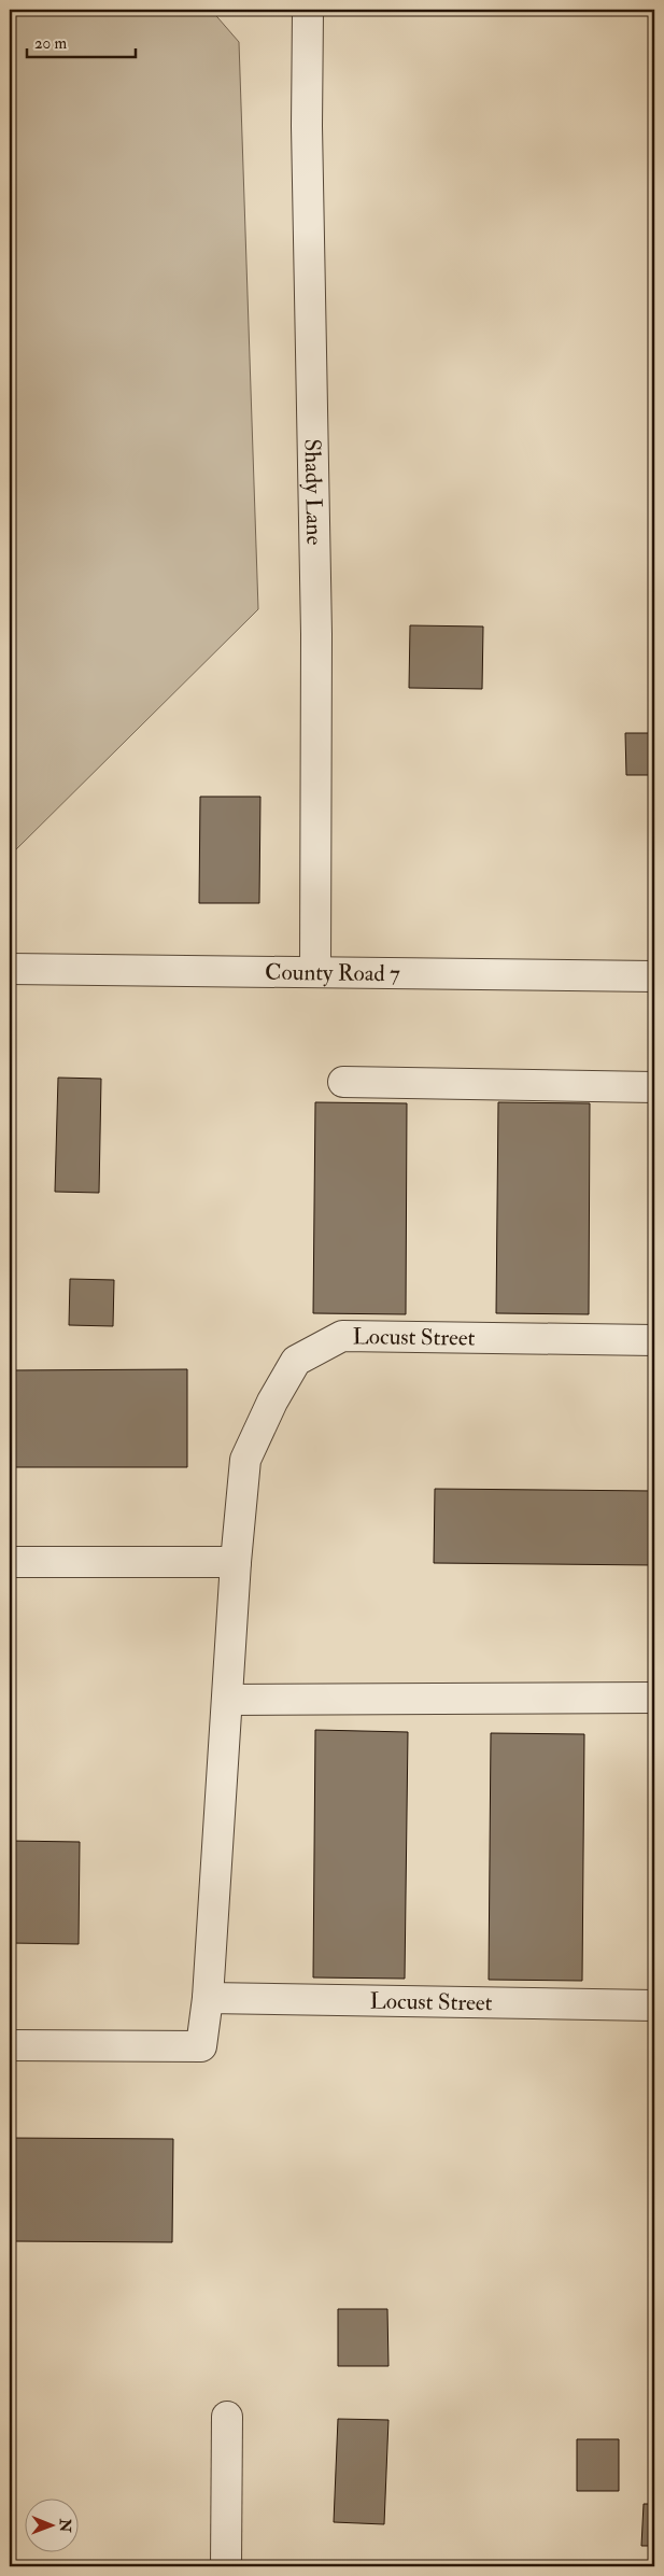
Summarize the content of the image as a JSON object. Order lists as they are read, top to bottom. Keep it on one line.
{"streets":{"street":["Shady Lane","County Road 7","Locust Street"]},"crossings":[["Shady Lane","County Road 7"]],"scale_bar":"20 m","north":"right"}
